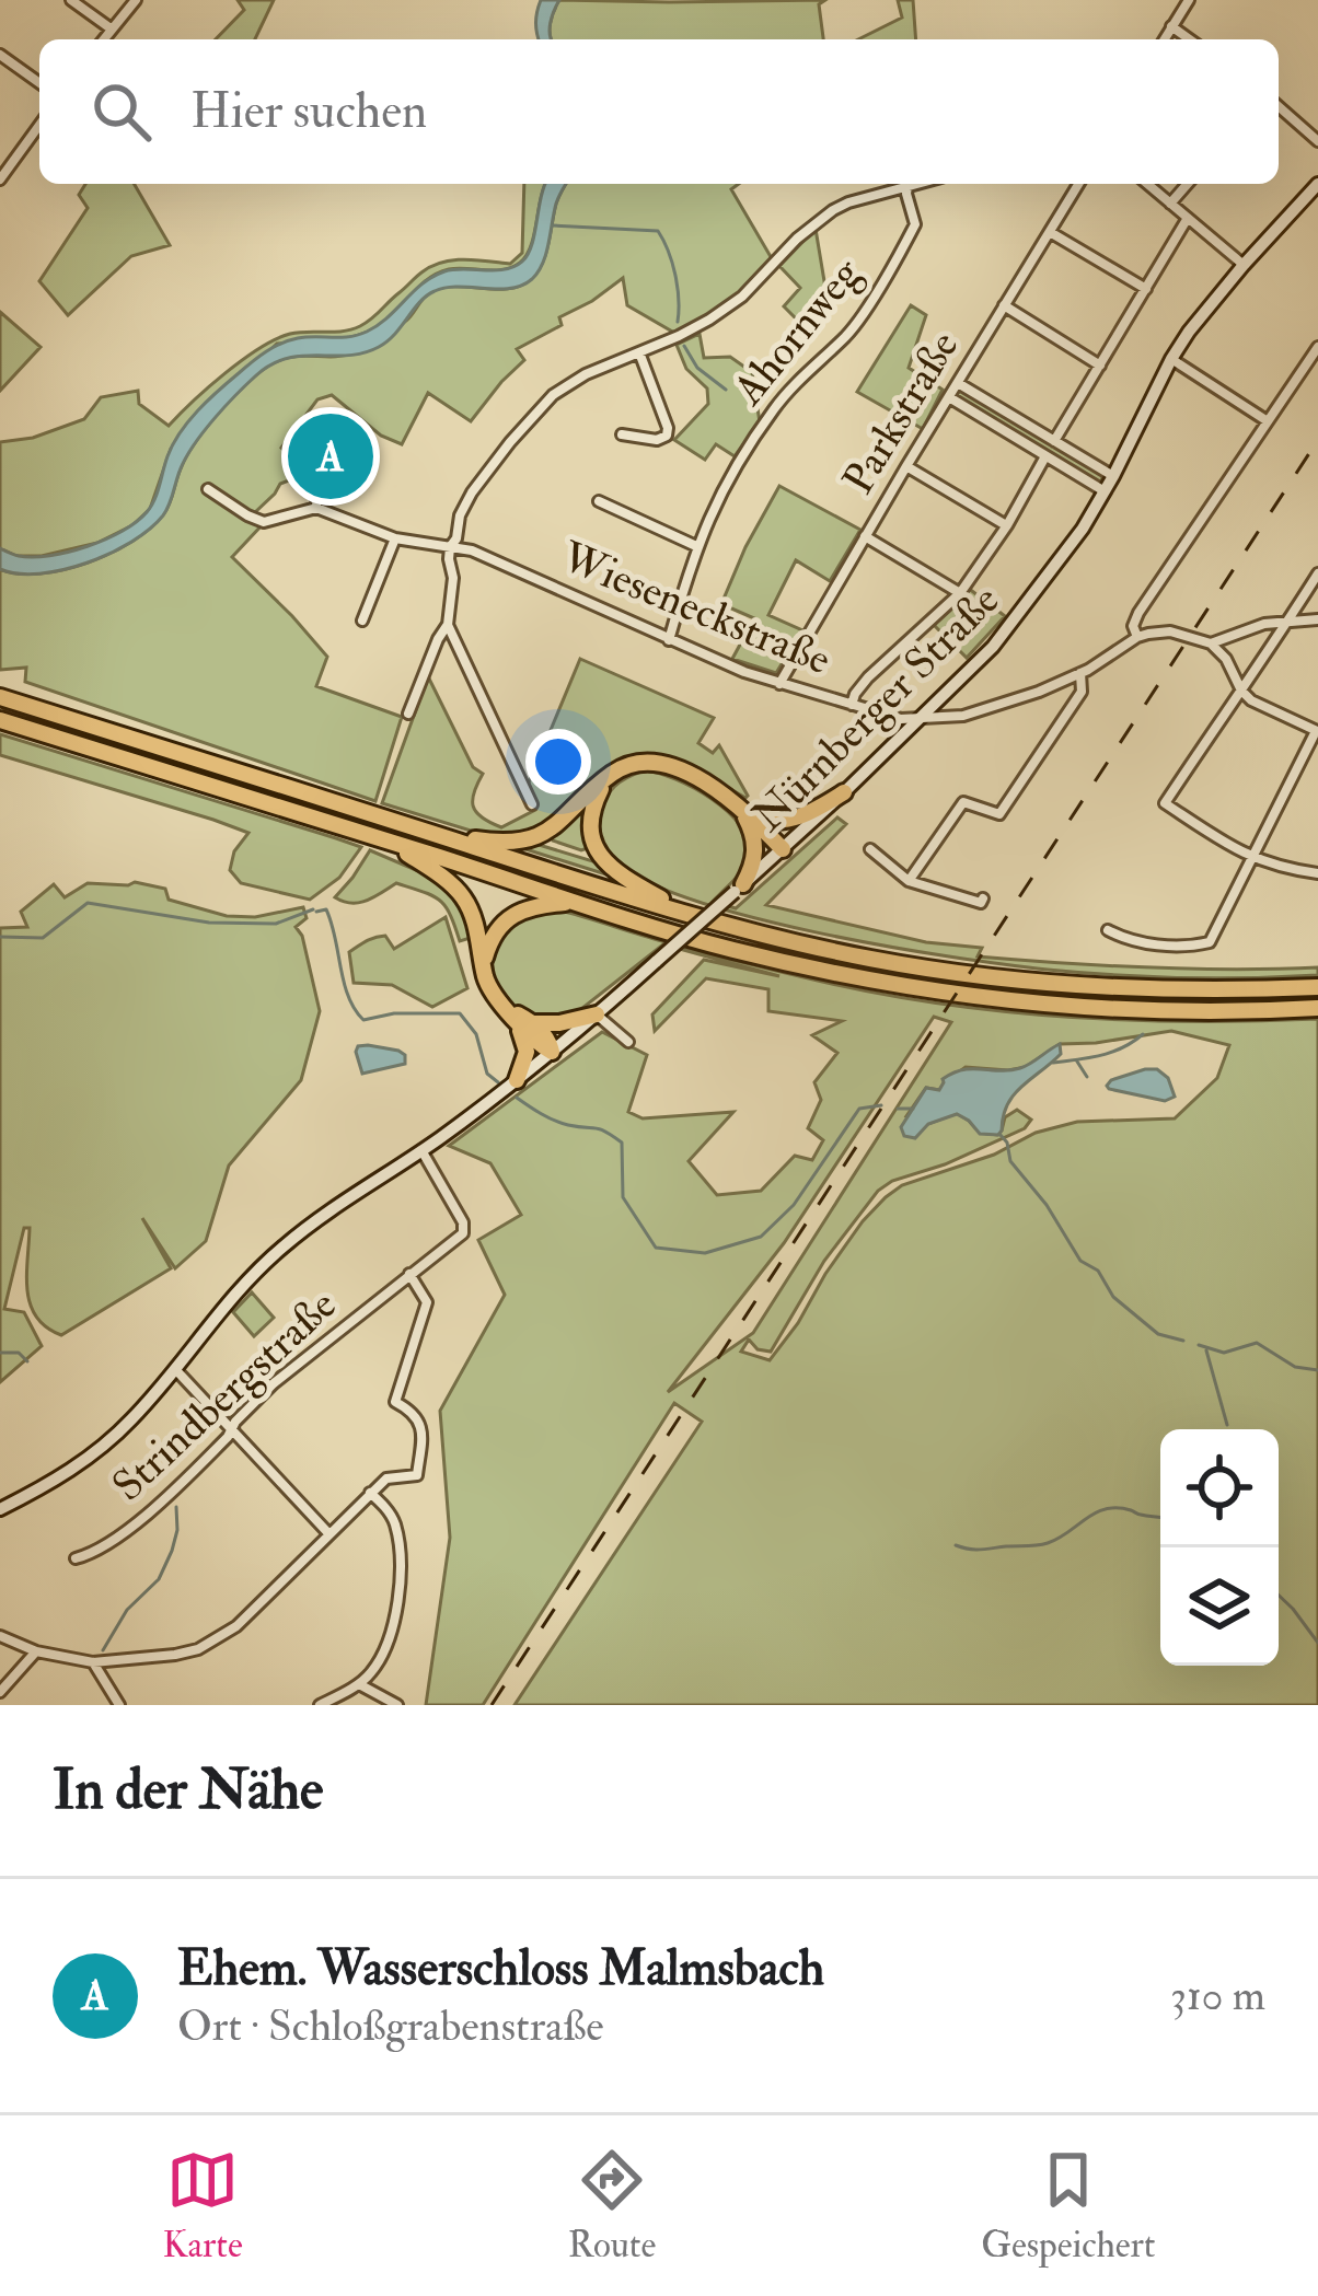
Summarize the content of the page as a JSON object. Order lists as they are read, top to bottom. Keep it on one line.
{"streets":{"main road":["Nürnberger Straße"],"street":["Ahornweg","Parkstraße","Wieseneckstraße","Strindbergstraße"]},"crossings":[["Ahornweg","Wieseneckstraße"],["Parkstraße","Wieseneckstraße"],["Wieseneckstraße","Nürnberger Straße"],["Nürnberger Straße","Strindbergstraße"]],"page":{"search":"Hier suchen","pins":"A","heading":"In der Nähe","list":[{"mark":"A","name":"Ehem. Wasserschloss Malmsbach","note":"Ort · Schloßgrabenstraße","value":"310 m"}],"nav":["Karte","Route","Gespeichert"]}}
